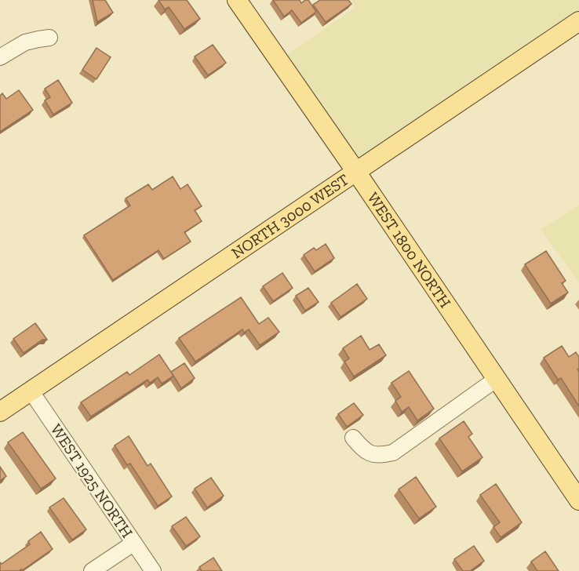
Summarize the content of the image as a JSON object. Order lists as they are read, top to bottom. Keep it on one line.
{"streets":{"main road":["NORTH 3000 WEST","WEST 1800 NORTH"],"street":["WEST 1925 NORTH"]},"crossings":[["NORTH 3000 WEST","WEST 1800 NORTH"],["NORTH 3000 WEST","WEST 1925 NORTH"]]}
